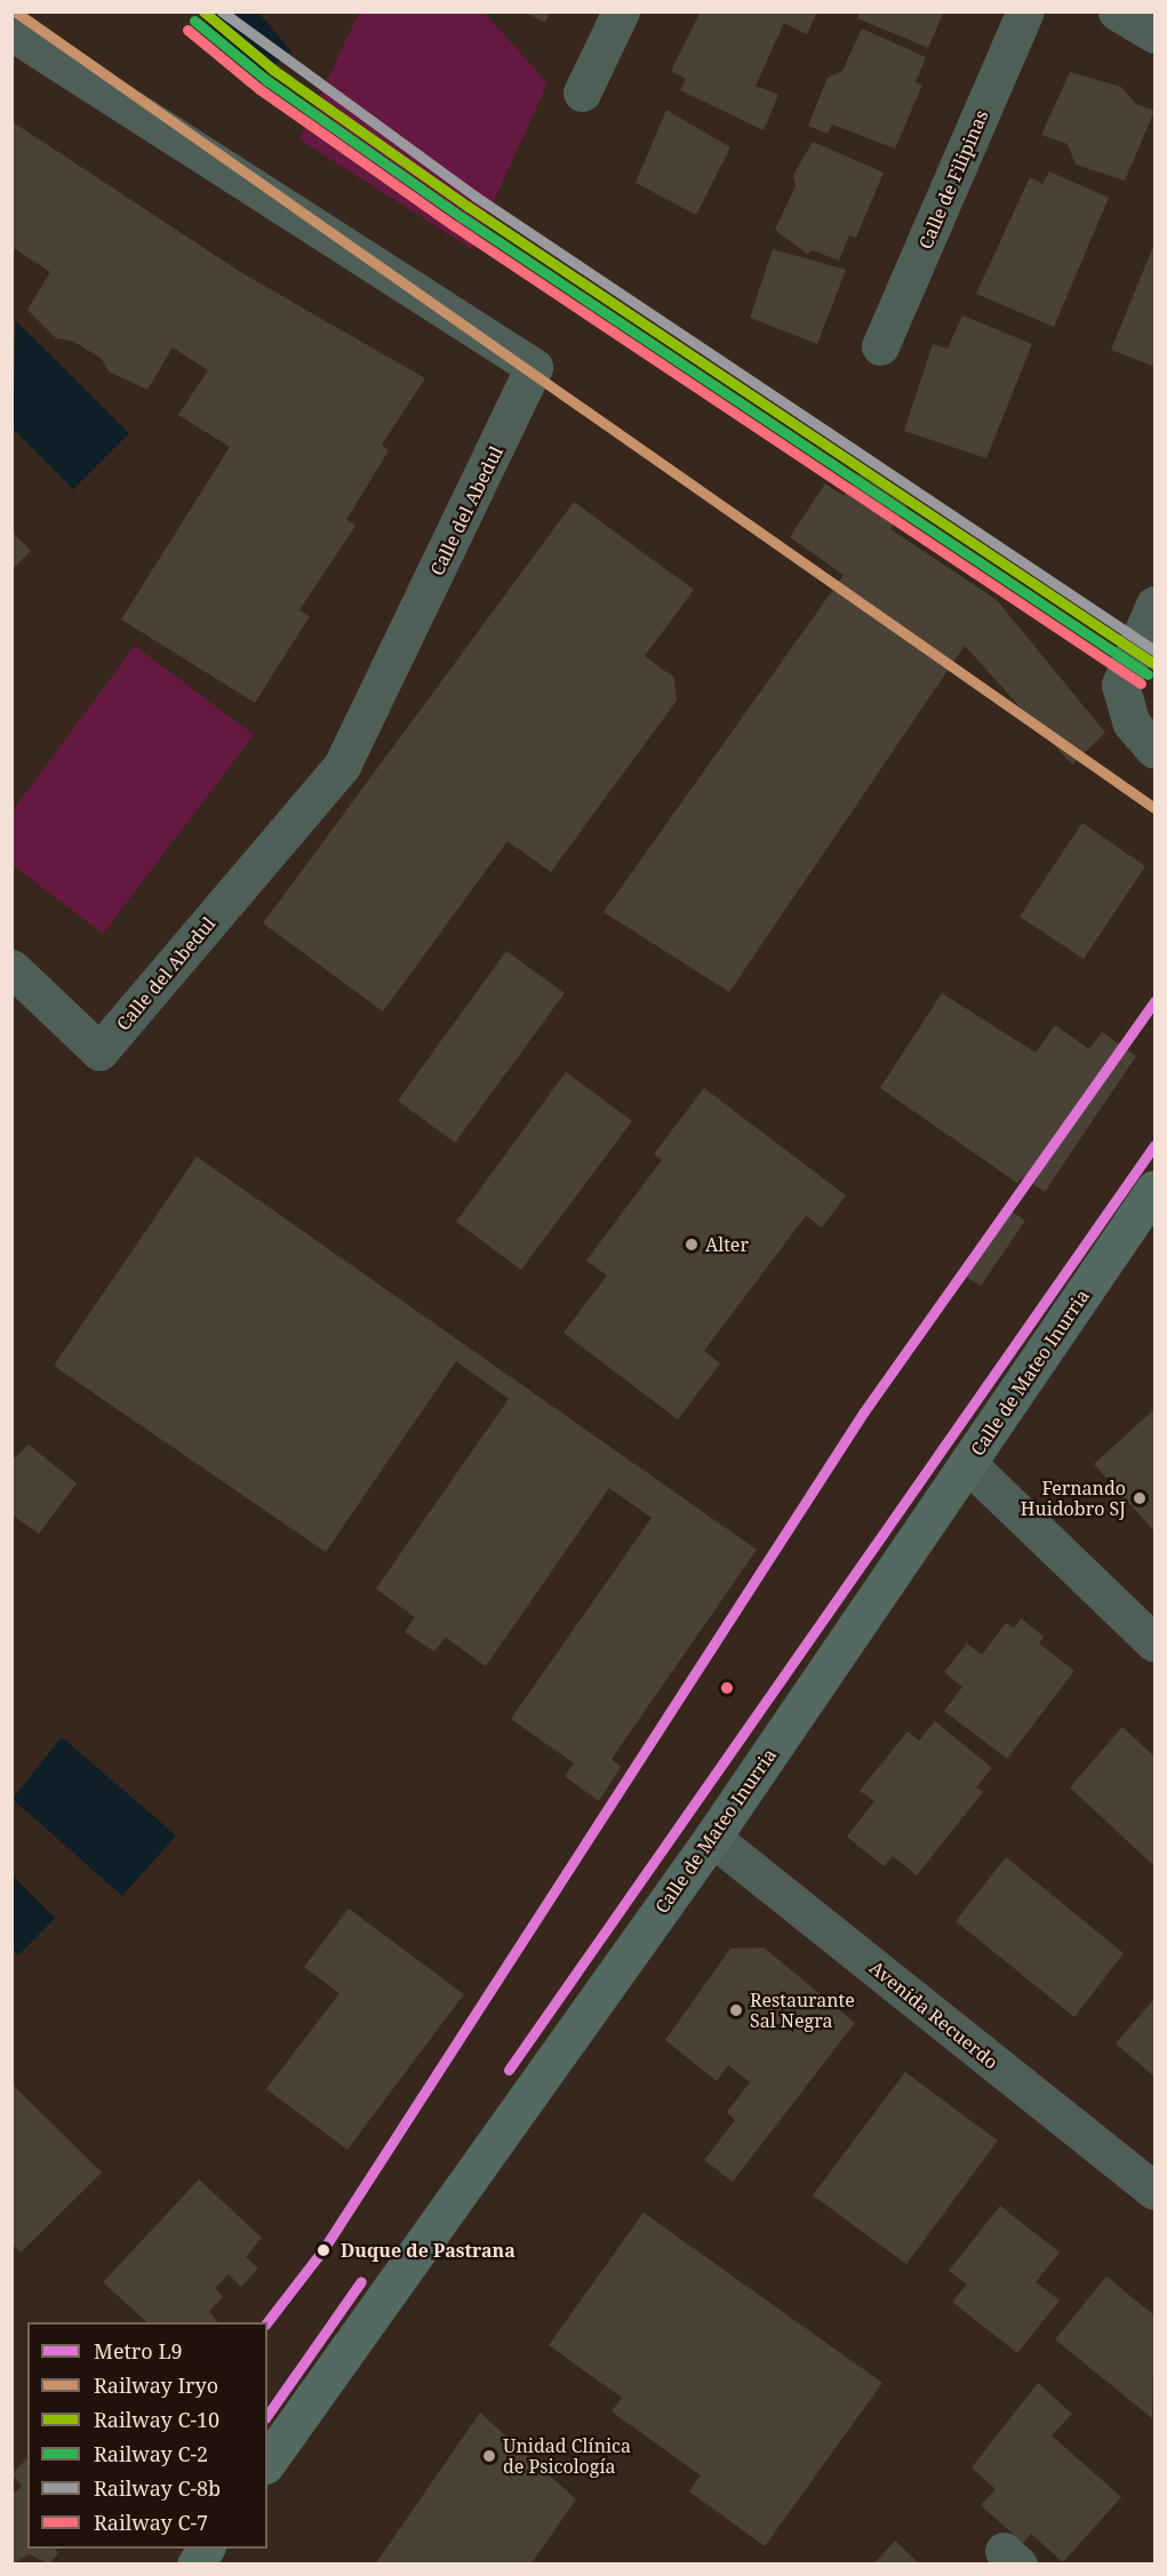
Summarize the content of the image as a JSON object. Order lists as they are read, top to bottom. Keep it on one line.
{"streets":{"main road":["Calle de Mateo Inurria"],"street":["Calle de Filipinas","Calle del Abedul","Avenida Recuerdo"]},"crossings":[["Calle de Mateo Inurria","Avenida Recuerdo"]],"places":["Alter","Fernando Huidobro SJ","Restaurante Sal Negra","Duque de Pastrana","Unidad Clínica de Psicología"],"lines":["rail line Iryo","rail line C-10","rail line C-8b","rail line C-2","rail line C-7","metro line L9"],"legend":["Metro L9","Railway Iryo","Railway C-10","Railway C-2","Railway C-8b","Railway C-7"]}
